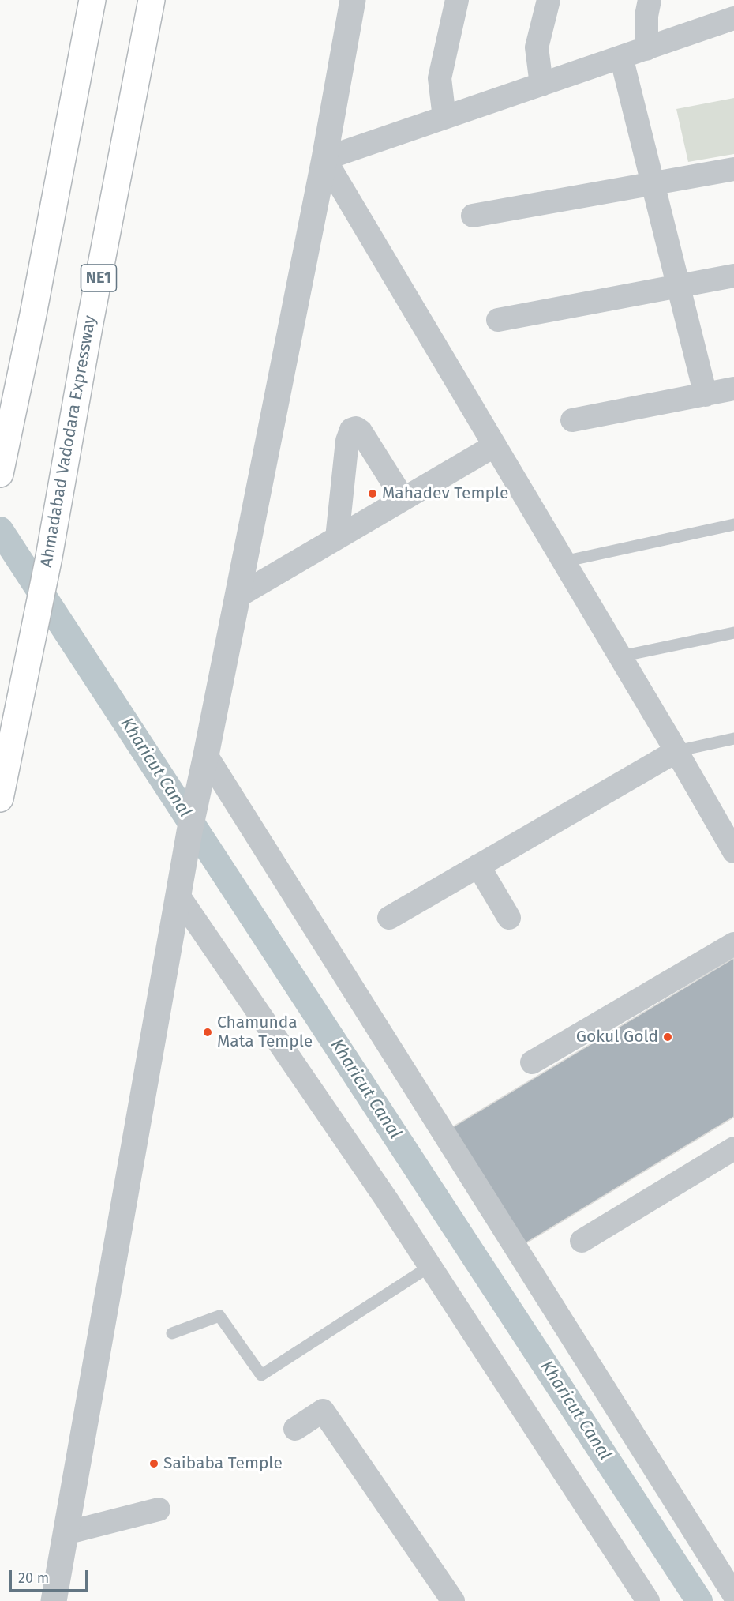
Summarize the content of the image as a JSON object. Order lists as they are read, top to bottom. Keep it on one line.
{"streets":{"highway":["NE1","Ahmadabad Vadodara Expressway"]},"water":["Kharicut Canal"],"places":["Mahadev Temple","Chamunda Mata Temple","Gokul Gold","Saibaba Temple"],"scale_bar":"20 m"}
